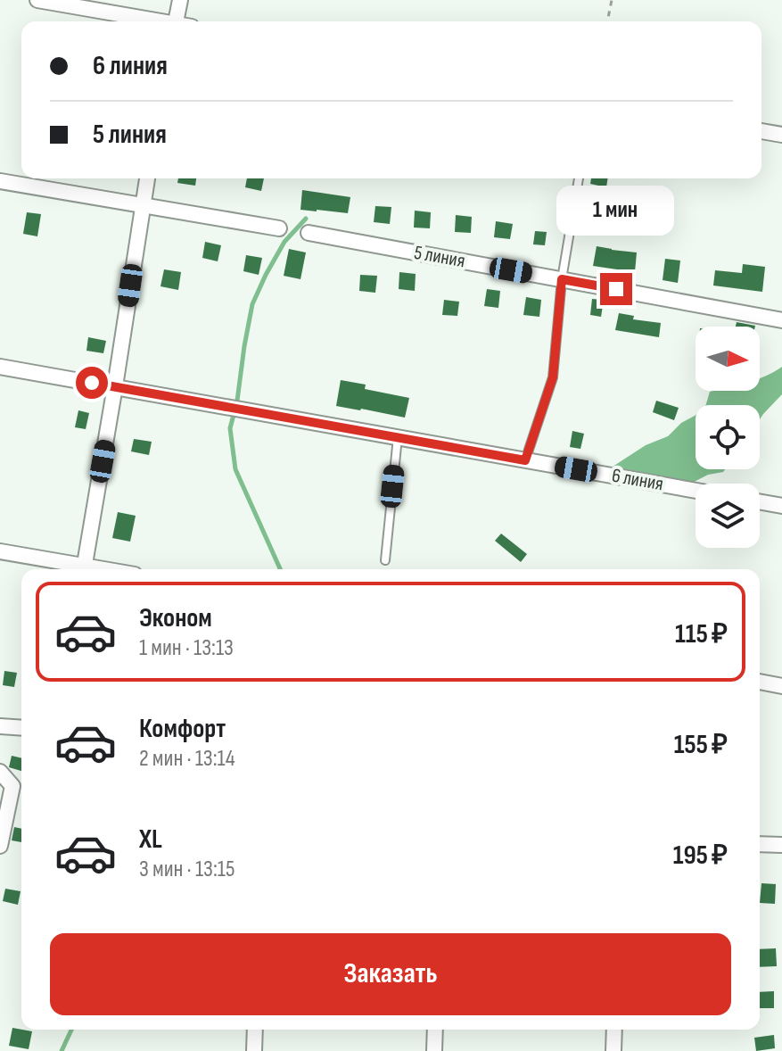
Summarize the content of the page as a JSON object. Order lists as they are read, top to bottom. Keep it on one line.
{"streets":{"street":["5 линия","6 линия"]},"north":"right","page":{"banner":["6 линия","5 линия"],"bubble":"1 мин","list":[{"name":"Эконом","note":"1 мин · 13:13","value":"115 ₽"},{"name":"Комфорт","note":"2 мин · 13:14","value":"155 ₽"},{"name":"XL","note":"3 мин · 13:15","value":"195 ₽"}],"buttons":"Заказать"}}
